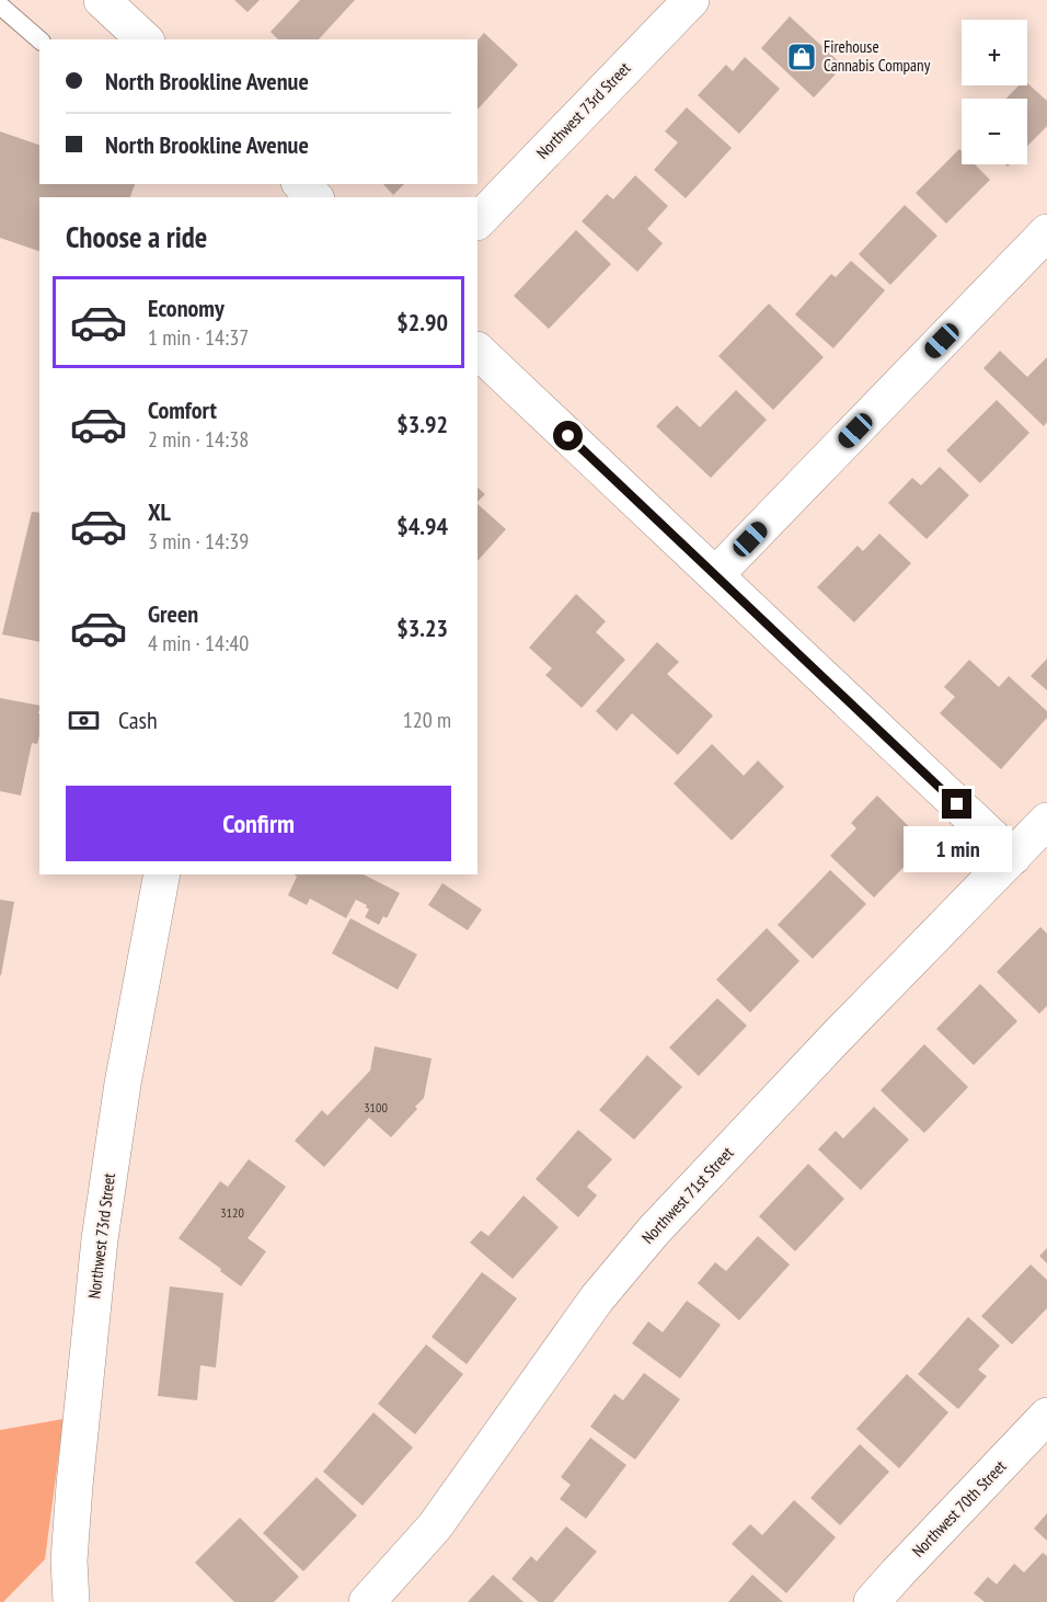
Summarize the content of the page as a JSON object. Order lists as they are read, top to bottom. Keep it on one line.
{"streets":{"street":["Northwest 73rd Street","Northwest 71st Street","Northwest 70th Street"]},"places":{"shop":["Firehouse Cannabis Company"]},"house_numbers":["3100","3120"],"page":{"map_buttons":["+","−"],"banner":["North Brookline Avenue","North Brookline Avenue"],"heading":"Choose a ride","list":[{"name":"Economy","note":"1 min · 14:37","value":"$2.90"},{"name":"Comfort","note":"2 min · 14:38","value":"$3.92"},{"name":"XL","note":"3 min · 14:39","value":"$4.94"},{"name":"Green","note":"4 min · 14:40","value":"$3.23"}],"pay":["Cash","120 m"],"buttons":"Confirm","bubble":"1 min"}}
